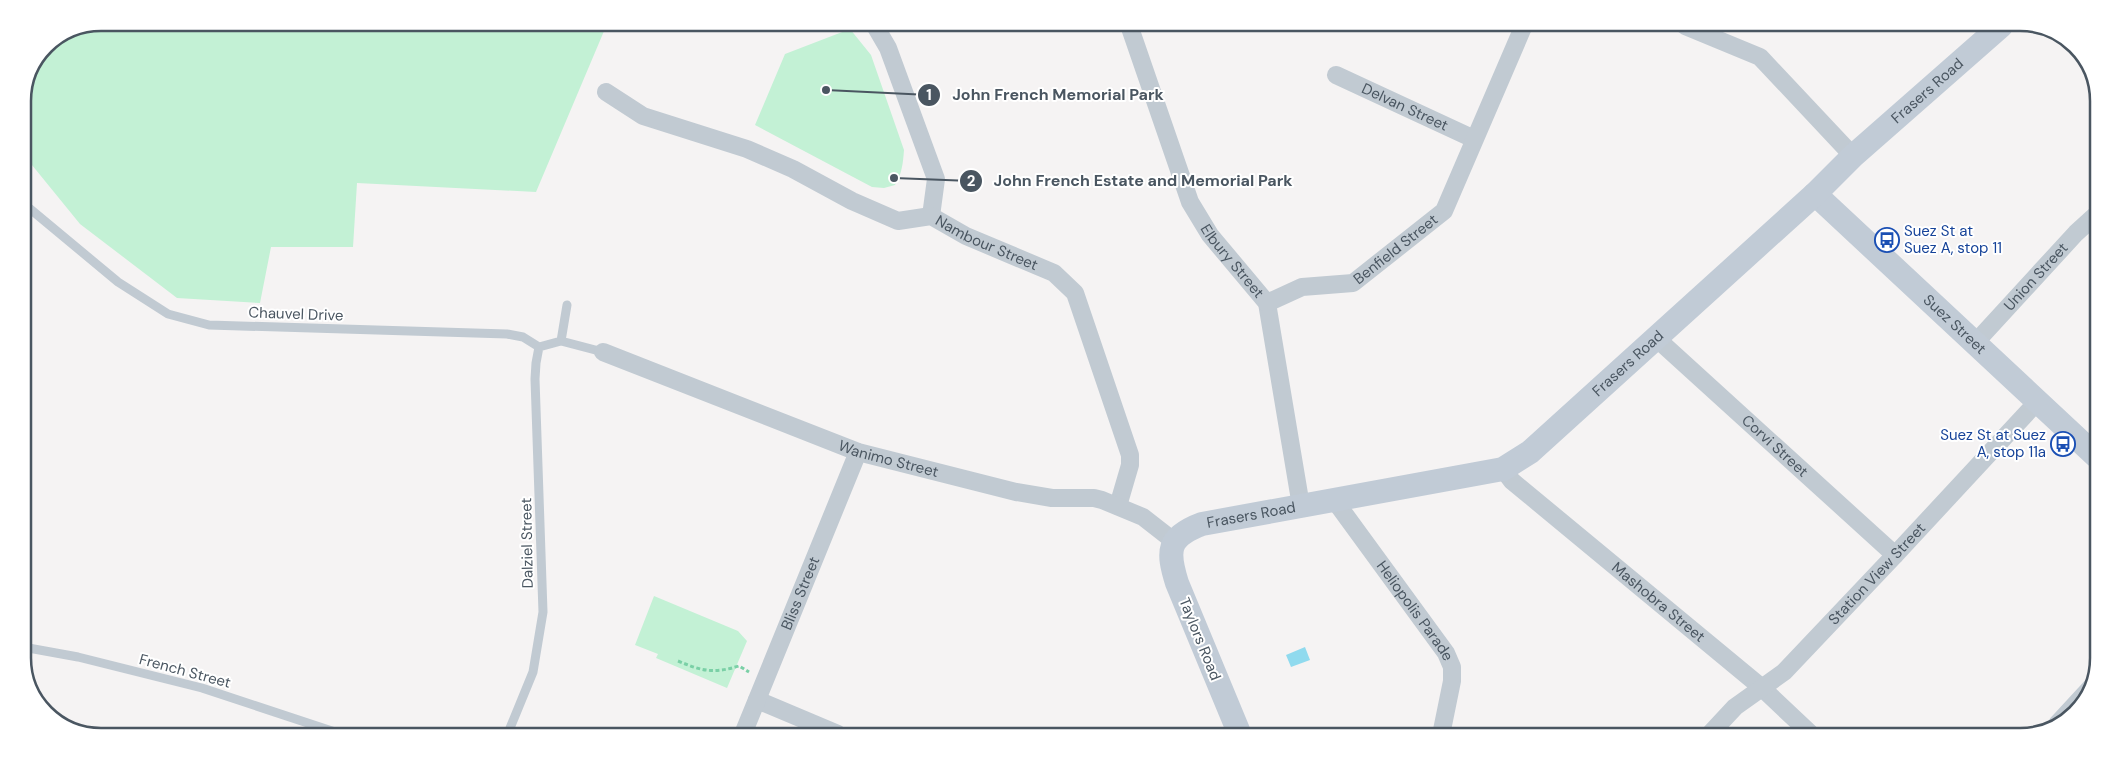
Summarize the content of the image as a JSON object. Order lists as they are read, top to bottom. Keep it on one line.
{"streets":{"street":["Frasers Road","Delvan Street","Nambour Street","Benfield Street","Elbury Street","Union Street","Suez Street","Corvi Street","Wanimo Street","Station View Street","Bliss Street","Mashobra Street","Heliopolis Parade","Taylors Road"],"lane":["Chauvel Drive","Dalziel Street","French Street"]},"crossings":[["Frasers Road","Elbury Street"],["Frasers Road","Suez Street"],["Frasers Road","Corvi Street"],["Frasers Road","Wanimo Street"],["Frasers Road","Mashobra Street"],["Frasers Road","Heliopolis Parade"],["Frasers Road","Taylors Road"],["Delvan Street","Benfield Street"],["Nambour Street","Wanimo Street"],["Benfield Street","Elbury Street"],["Union Street","Suez Street"],["Chauvel Drive","Dalziel Street"],["Suez Street","Station View Street"],["Corvi Street","Station View Street"],["Wanimo Street","Bliss Street"],["Wanimo Street","Taylors Road"],["Station View Street","Mashobra Street"]],"places":{"other":["John French Memorial Park","John French Estate and Memorial Park"],"bus stop":["Suez St at Suez A, stop 11","Suez St at Suez A, stop 11a"]}}
